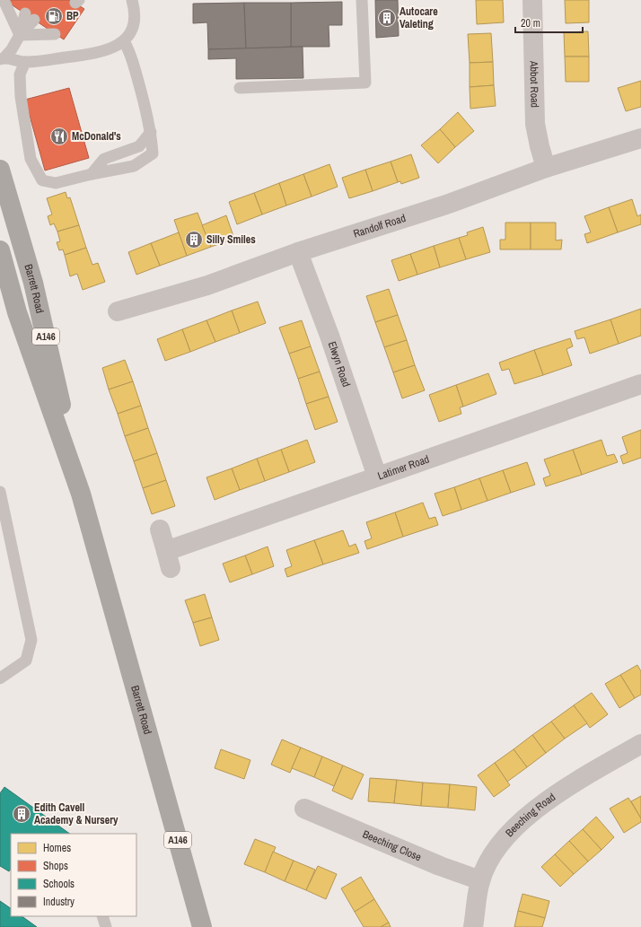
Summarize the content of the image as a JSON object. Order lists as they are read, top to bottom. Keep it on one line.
{"streets":{"highway":["Barrett Road","A146"],"street":["Abbot Road","Randolf Road","Elwyn Road","Latimer Road","Beeching Road","Beeching Close"]},"crossings":[["Abbot Road","Randolf Road"],["Randolf Road","Elwyn Road"],["Elwyn Road","Latimer Road"],["Beeching Road","Beeching Close"]],"places":{"fuel station":["BP"],"building":["Autocare Valeting","Silly Smiles","Edith Cavell Academy & Nursery"],"restaurant":["McDonald's"]},"legend":["Homes","Shops","Schools","Industry"],"scale_bar":"20 m"}
